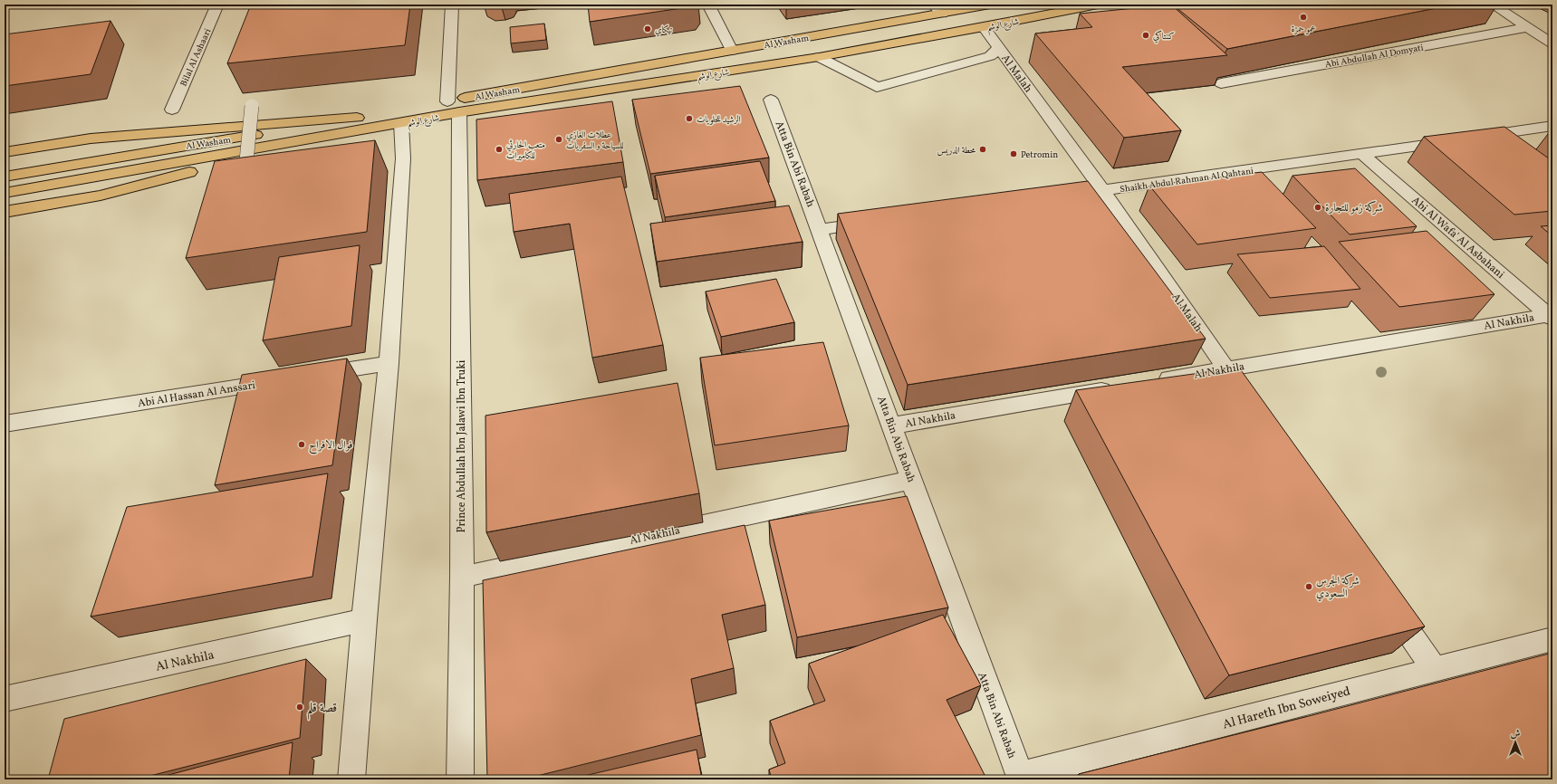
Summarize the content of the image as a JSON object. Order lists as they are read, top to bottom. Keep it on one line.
{"streets":{"main road":["شارع الوشم","Al Washam"],"street":["Abi Abdullah Al Domyati","Bilal Al Ashaari","Al Malah","Atta Bin Abi Rabah","Shaikh Abdul Rahman Al Qahtani","Abi Al Wafa' Al Asbahani","Al Nakhila","Abi Al Hassan Al Anssari","Prince Abdullah Ibn Jalawi Ibn Truki","Al Hareth Ibn Soweiyed"]},"crossings":[["شارع الوشم","Al Washam"],["شارع الوشم","Al Malah"],["شارع الوشم","Prince Abdullah Ibn Jalawi Ibn Truki"],["Al Washam","Prince Abdullah Ibn Jalawi Ibn Truki"],["Al Malah","Shaikh Abdul Rahman Al Qahtani"],["Al Malah","Al Nakhila"],["Atta Bin Abi Rabah","Al Nakhila"],["Atta Bin Abi Rabah","Al Hareth Ibn Soweiyed"],["Shaikh Abdul Rahman Al Qahtani","Abi Al Wafa' Al Asbahani"],["Abi Al Wafa' Al Asbahani","Al Nakhila"],["Al Nakhila","Prince Abdullah Ibn Jalawi Ibn Truki"]],"places":["عمو حمزة","نيكاي","كنتاكي","الرشيد للحلويات","عطلات الغازي للسياحة و السفريات","متعب الحارثي للكاميرات","محطة الدريس","Petromin","شركة زمو للتجارة","فوال الافراح","شركة الجرس السعودي","قصة قلم"],"north":"top"}
